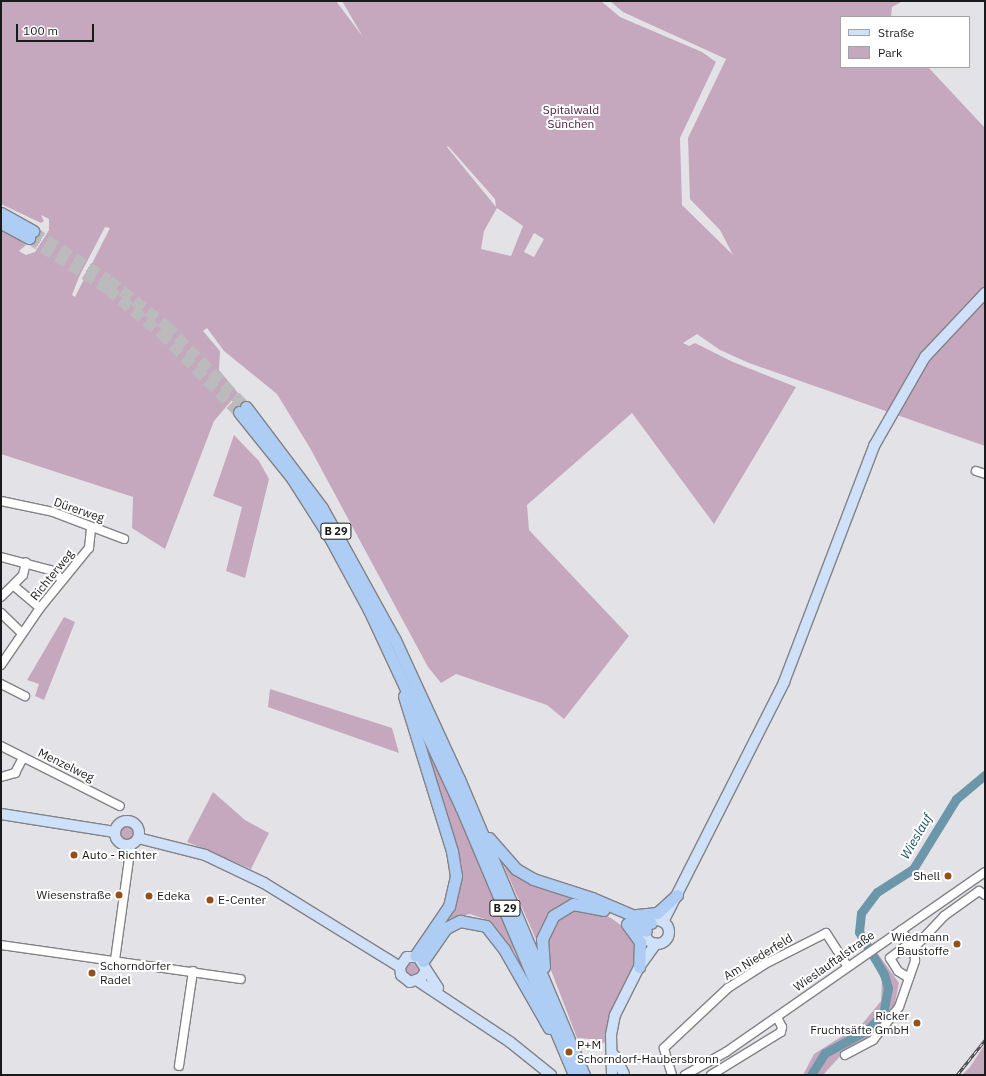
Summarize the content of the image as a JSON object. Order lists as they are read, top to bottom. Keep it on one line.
{"streets":{"highway":["B 29"],"street":["Dürerweg","Richterweg","Menzelweg","Am Niederfeld","Wieslauftalstraße"]},"crossings":[["Dürerweg","Richterweg"],["Am Niederfeld","Wieslauftalstraße"]],"water":["Wieslauf"],"parks":["Spitalwald Sünchen"],"places":["Auto - Richter","Shell","Wiesenstraße","Edeka","E-Center","Wiedmann Baustoffe","Schorndorfer Radel","Ricker Fruchtsäfte GmbH","P+M Schorndorf-Haubersbronn"],"legend":["Straße","Park"],"scale_bar":"100 m"}
